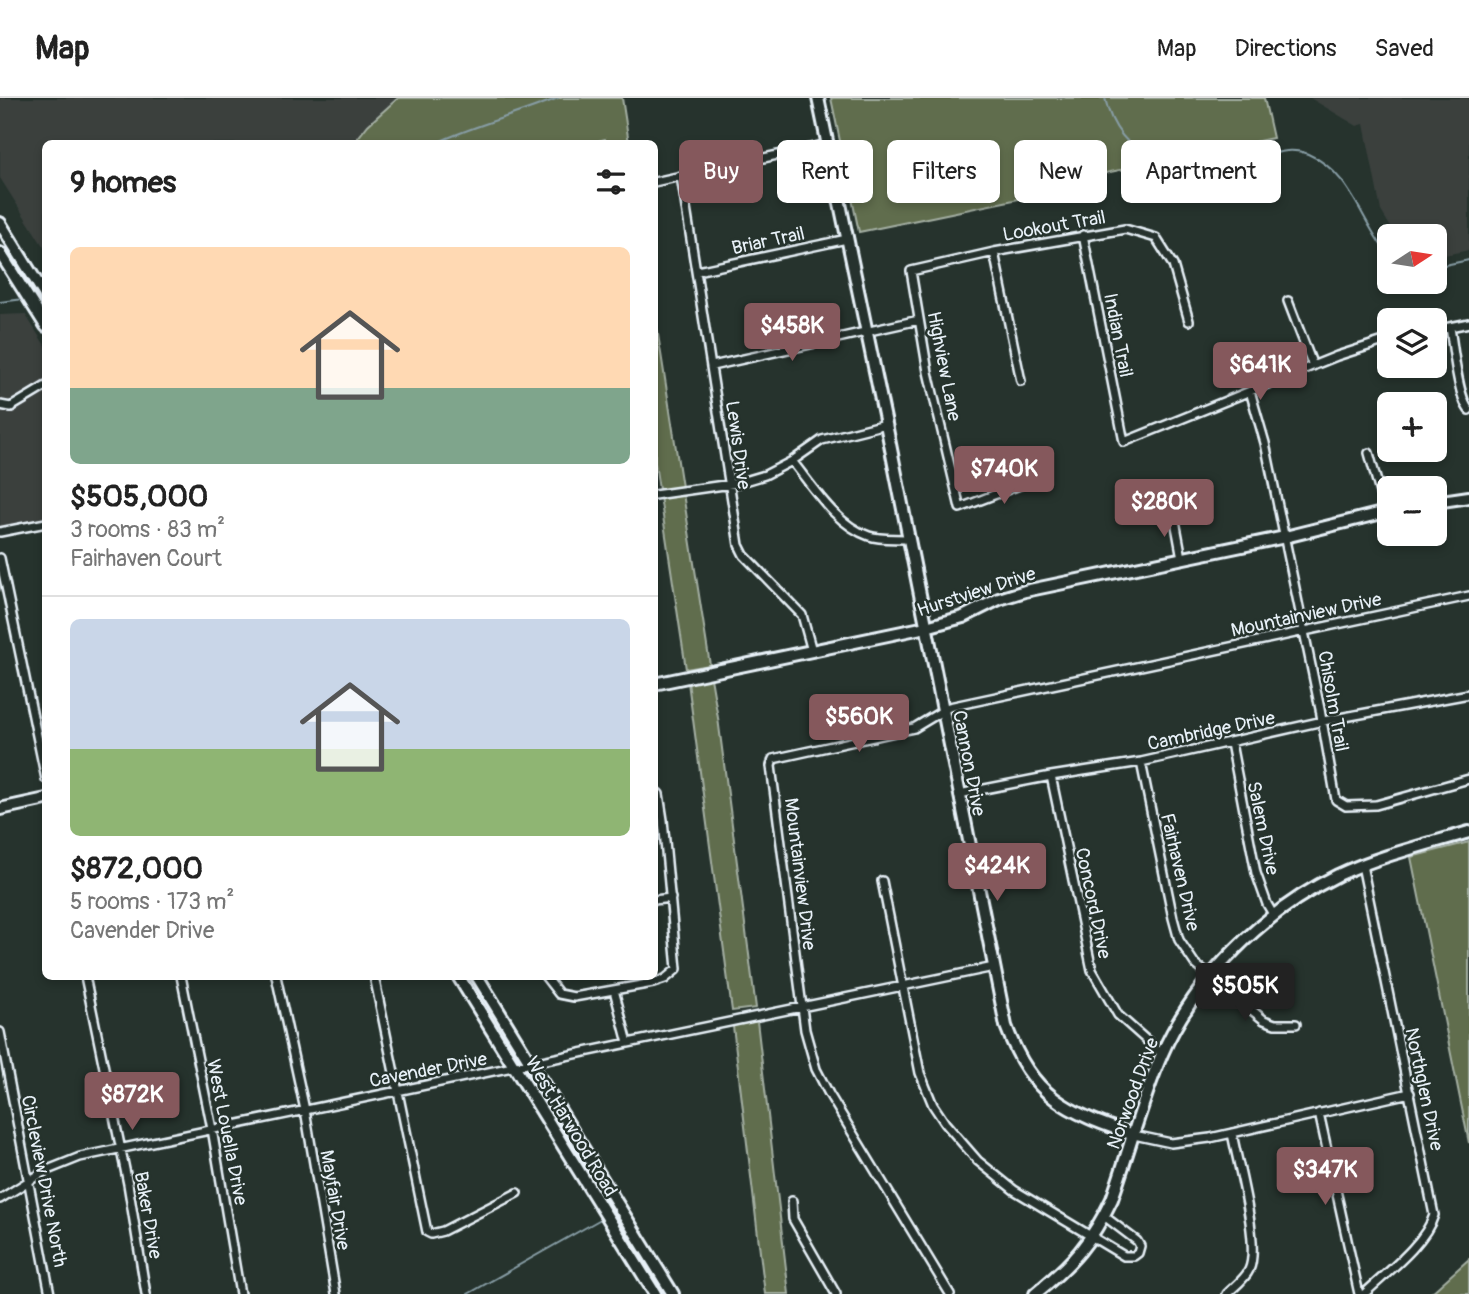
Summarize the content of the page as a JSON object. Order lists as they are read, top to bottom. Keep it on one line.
{"streets":{"street":["Lookout Trail","Briar Trail","Indian Trail","Highview Lane","Lewis Drive","Hurstview Drive","Mountainview Drive","Chisolm Trail","Cambridge Drive","Cannon Drive","Salem Drive","Fairhaven Drive","Concord Drive","Cavender Drive","Northglen Drive","Norwood Drive","West Harwood Road","West Louella Drive","Circleview Drive North","Mayfair Drive","Baker Drive"]},"crossings":[["Lookout Trail","Indian Trail"],["Lookout Trail","Highview Lane"],["Briar Trail","Lewis Drive"],["Briar Trail","Cannon Drive"],["Indian Trail","Chisolm Trail"],["Lewis Drive","Hurstview Drive"],["Hurstview Drive","Chisolm Trail"],["Hurstview Drive","Cannon Drive"],["Mountainview Drive","Chisolm Trail"],["Mountainview Drive","Cannon Drive"],["Mountainview Drive","Cavender Drive"],["Chisolm Trail","Cambridge Drive"],["Cambridge Drive","Cannon Drive"],["Cambridge Drive","Salem Drive"],["Cambridge Drive","Fairhaven Drive"],["Cambridge Drive","Concord Drive"],["Cannon Drive","Cavender Drive"],["Cannon Drive","Northglen Drive"],["Cannon Drive","Norwood Drive"],["Salem Drive","Norwood Drive"],["Fairhaven Drive","Norwood Drive"],["Concord Drive","Norwood Drive"],["Cavender Drive","West Harwood Road"],["Cavender Drive","West Louella Drive"],["Cavender Drive","Circleview Drive North"],["Cavender Drive","Mayfair Drive"],["Cavender Drive","Baker Drive"],["Northglen Drive","Norwood Drive"]],"north":"right","page":{"header":"Map","nav":["Map","Directions","Saved"],"chip":["Buy","Rent","Filters","New","Apartment"],"heading":"9 homes","map_buttons":["+","−"],"list":[{"name":"$505,000","note":"3 rooms · 83 m² · Fairhaven Court"},{"name":"$872,000","note":"5 rooms · 173 m² · Cavender Drive"}],"price":["$458K","$641K","$740K","$280K","$560K","$424K","$505K","$872K","$347K"]}}
